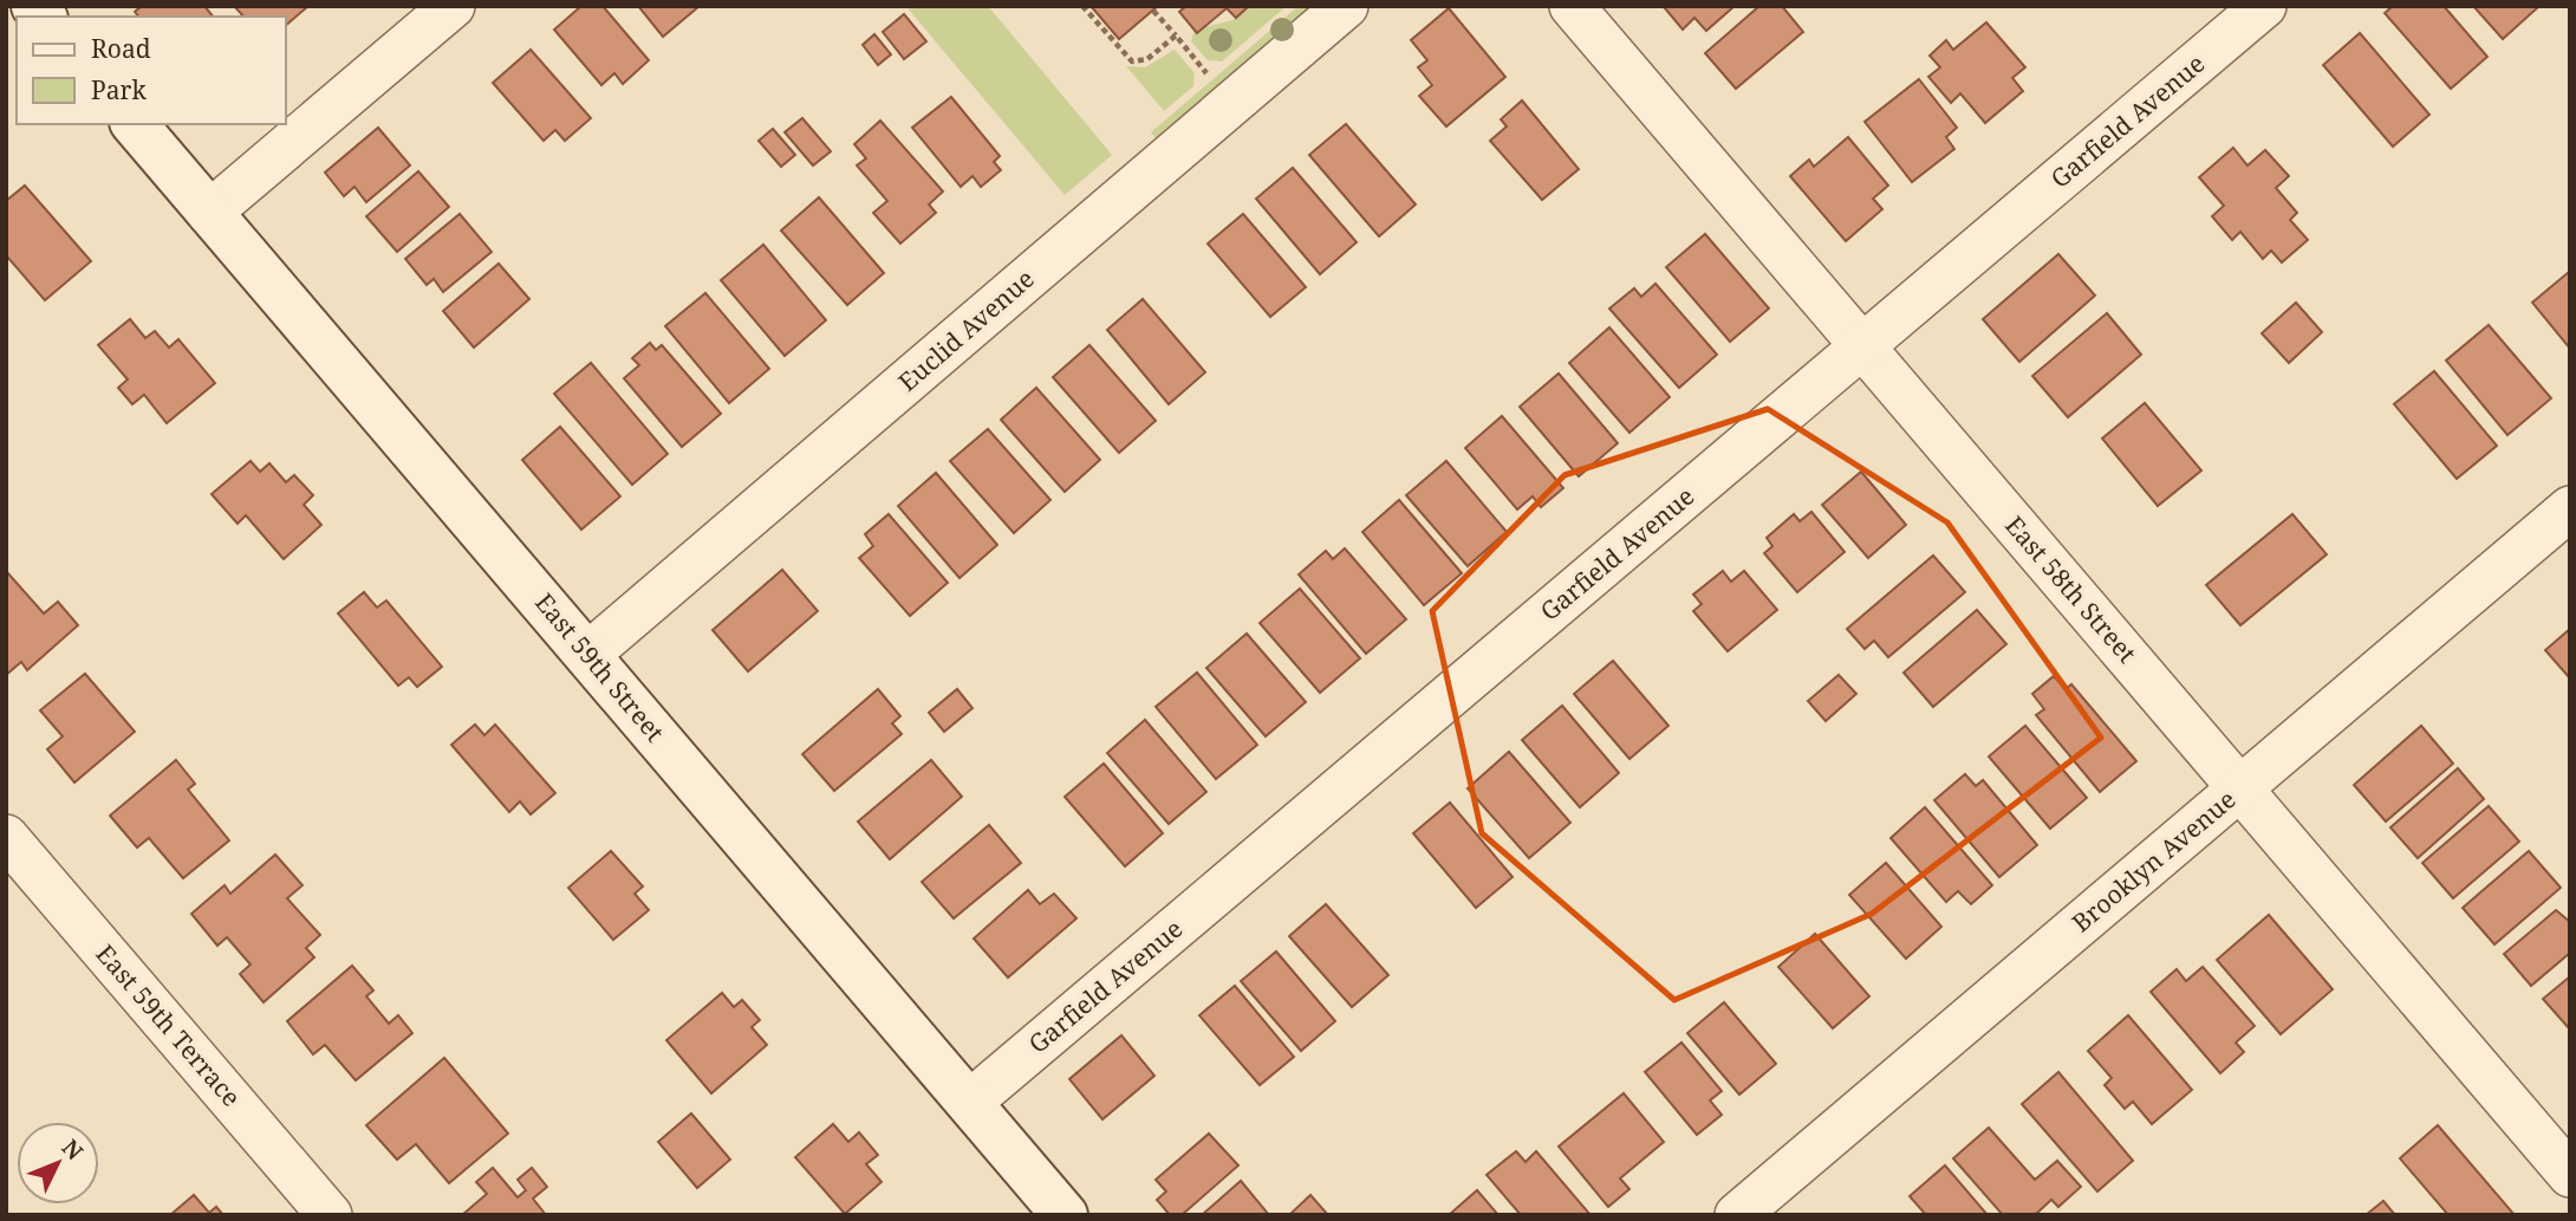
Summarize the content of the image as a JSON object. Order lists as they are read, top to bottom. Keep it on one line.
{"streets":{"street":["Garfield Avenue","Euclid Avenue","East 58th Street","East 59th Street","Brooklyn Avenue","East 59th Terrace"]},"crossings":[["Garfield Avenue","East 58th Street"],["Garfield Avenue","East 59th Street"],["Euclid Avenue","East 59th Street"],["East 58th Street","Brooklyn Avenue"]],"legend":["Road","Park"],"north":"top right"}
